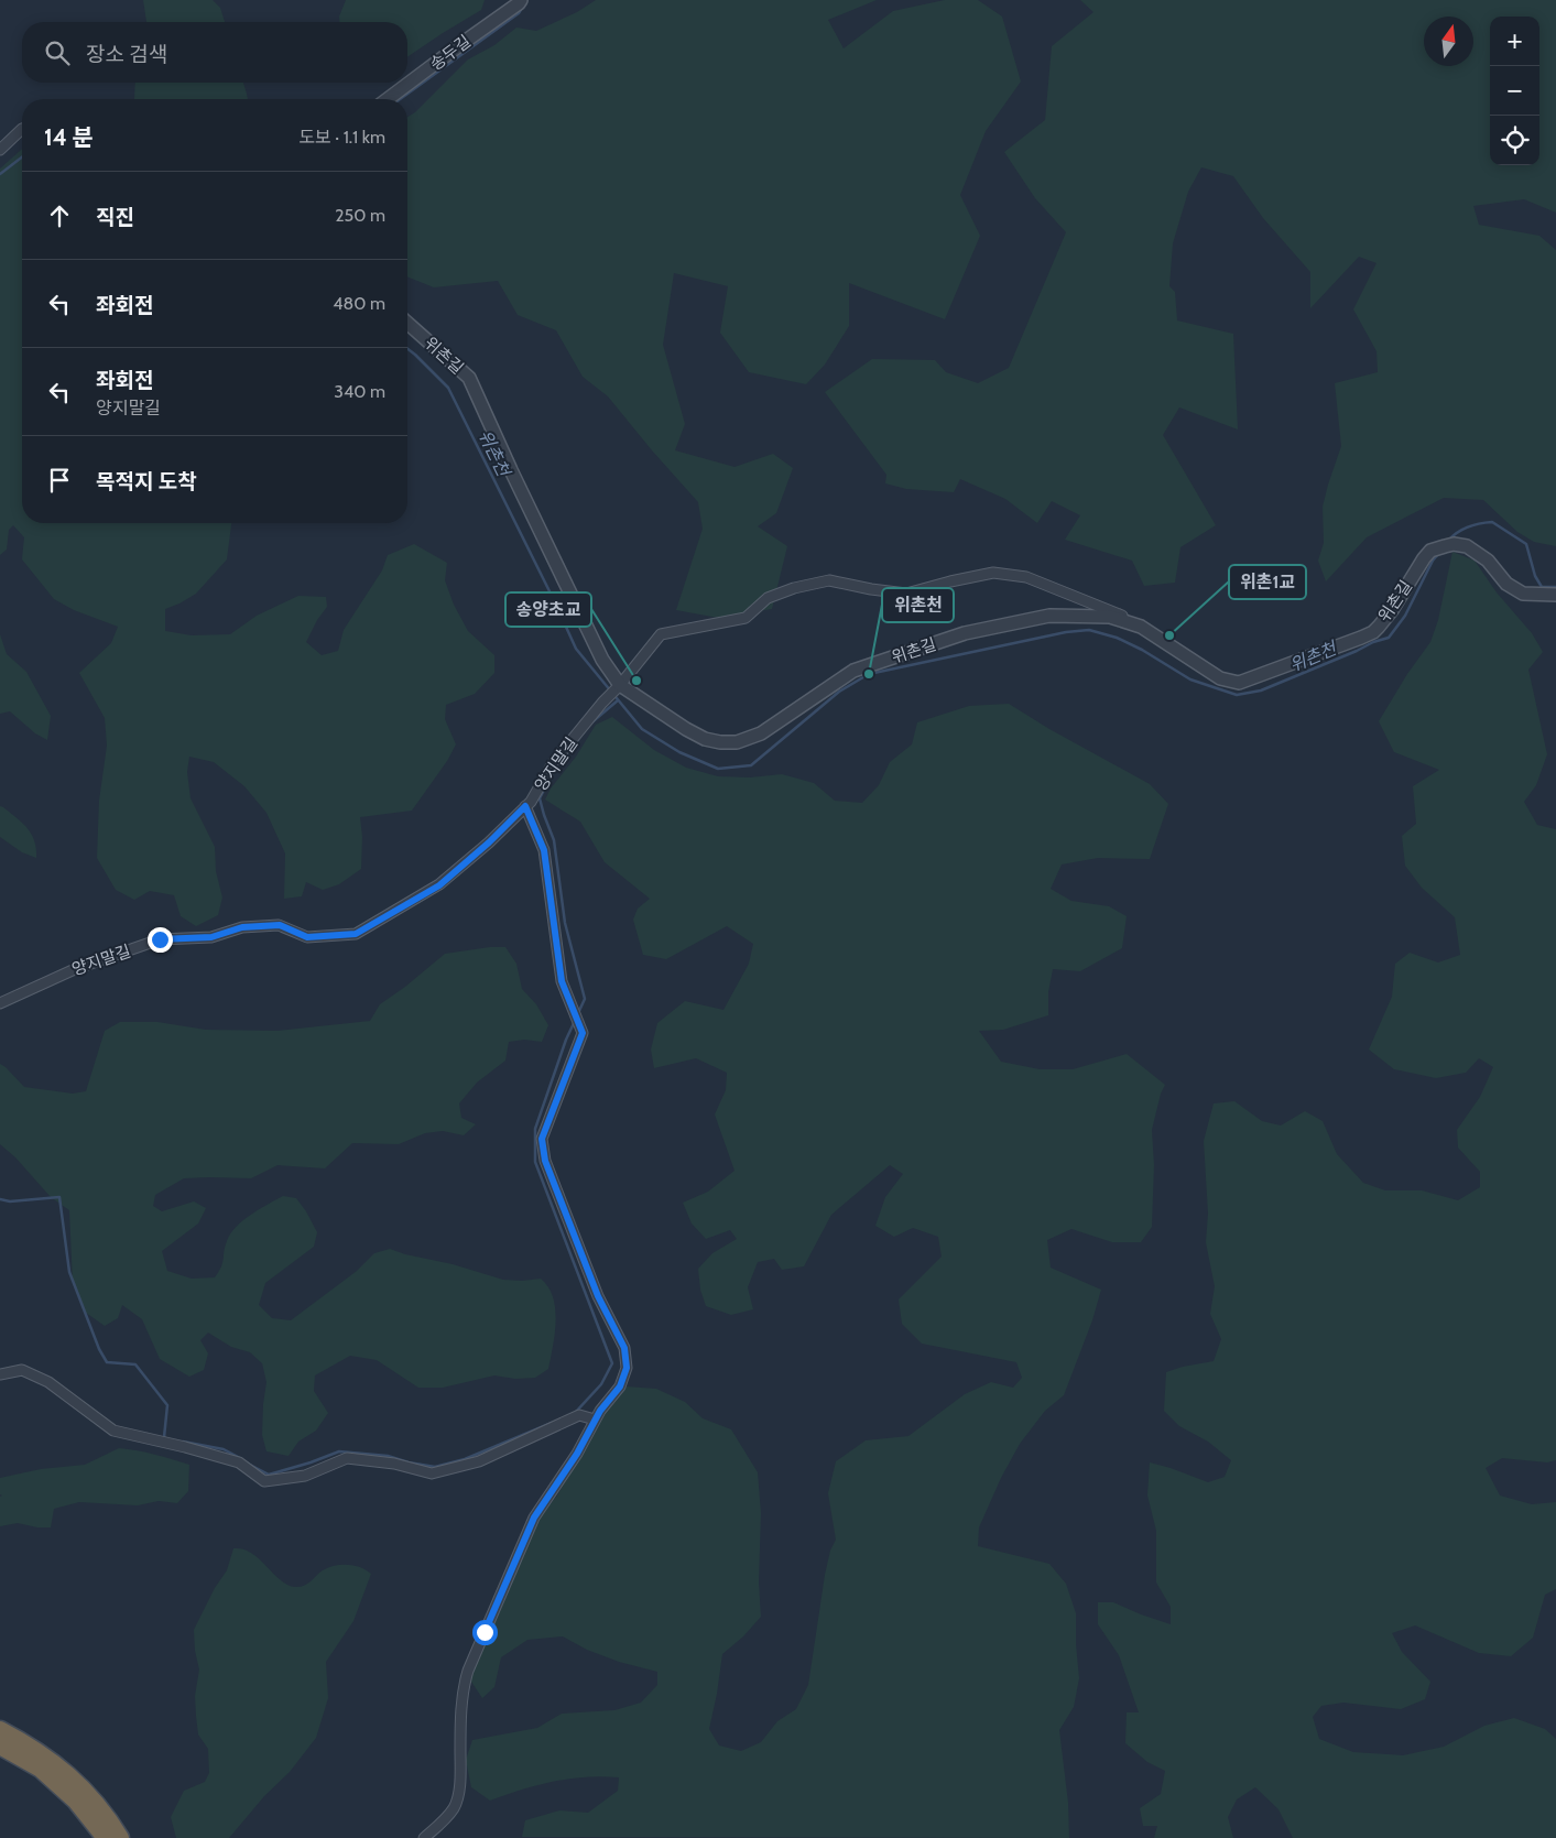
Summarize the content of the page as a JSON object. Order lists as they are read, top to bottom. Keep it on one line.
{"streets":{"street":["송두길","위촌길","양지말길"]},"crossings":[["위촌길","양지말길"]],"water":["위촌천"],"places":["위촌1교","위촌천","송양초교"],"north":"top","page":{"map_buttons":["+","−"],"search":"장소 검색","heading":["14 분","도보 · 1.1 km"],"list":[["직진","250 m"],["좌회전","480 m"],["좌회전","양지말길","340 m"],"목적지 도착"]}}
